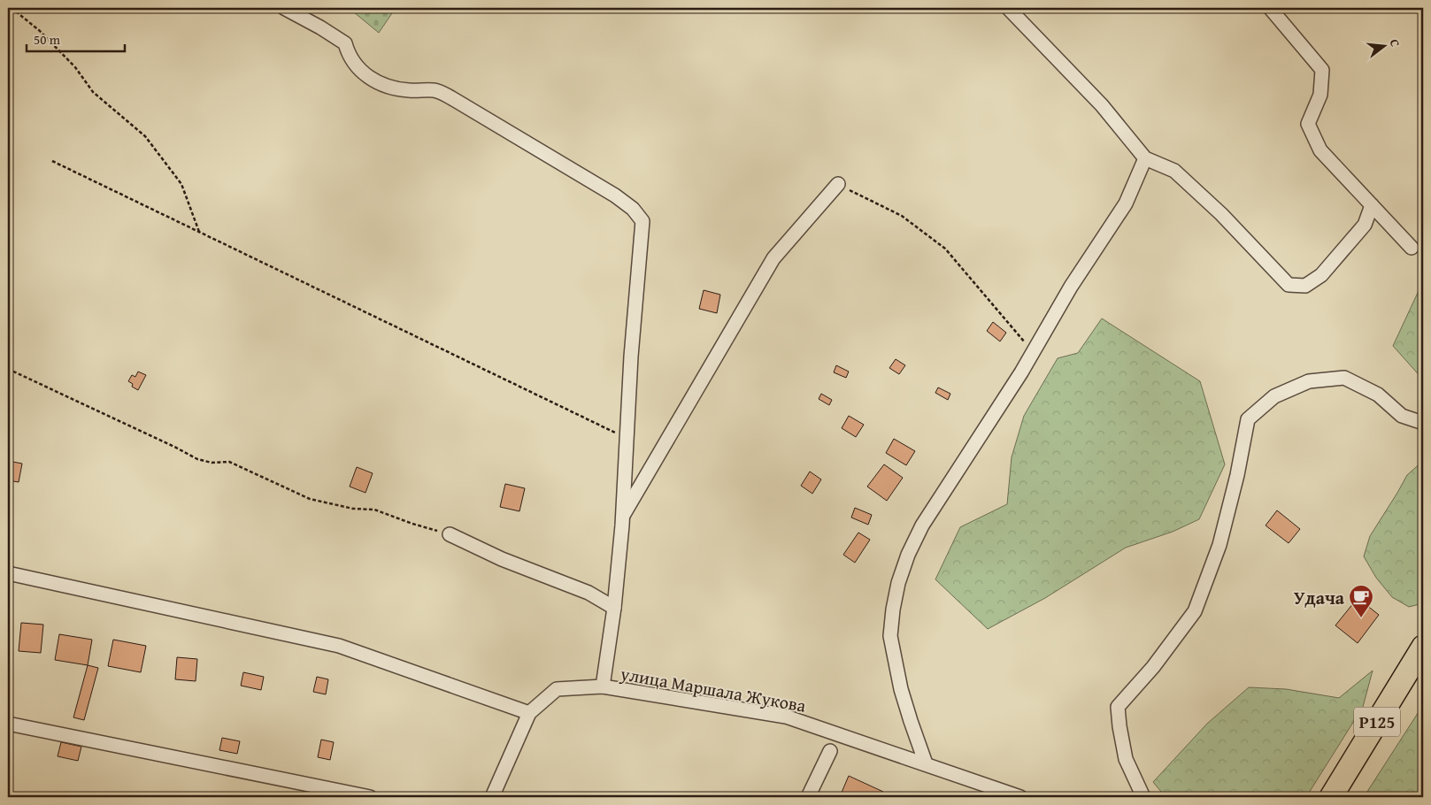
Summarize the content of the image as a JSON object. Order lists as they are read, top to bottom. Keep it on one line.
{"streets":{"main road":["Р125"],"street":["улица Маршала Жукова"]},"places":{"cafe":["Удача"]},"scale_bar":"50 m","north":"right"}
